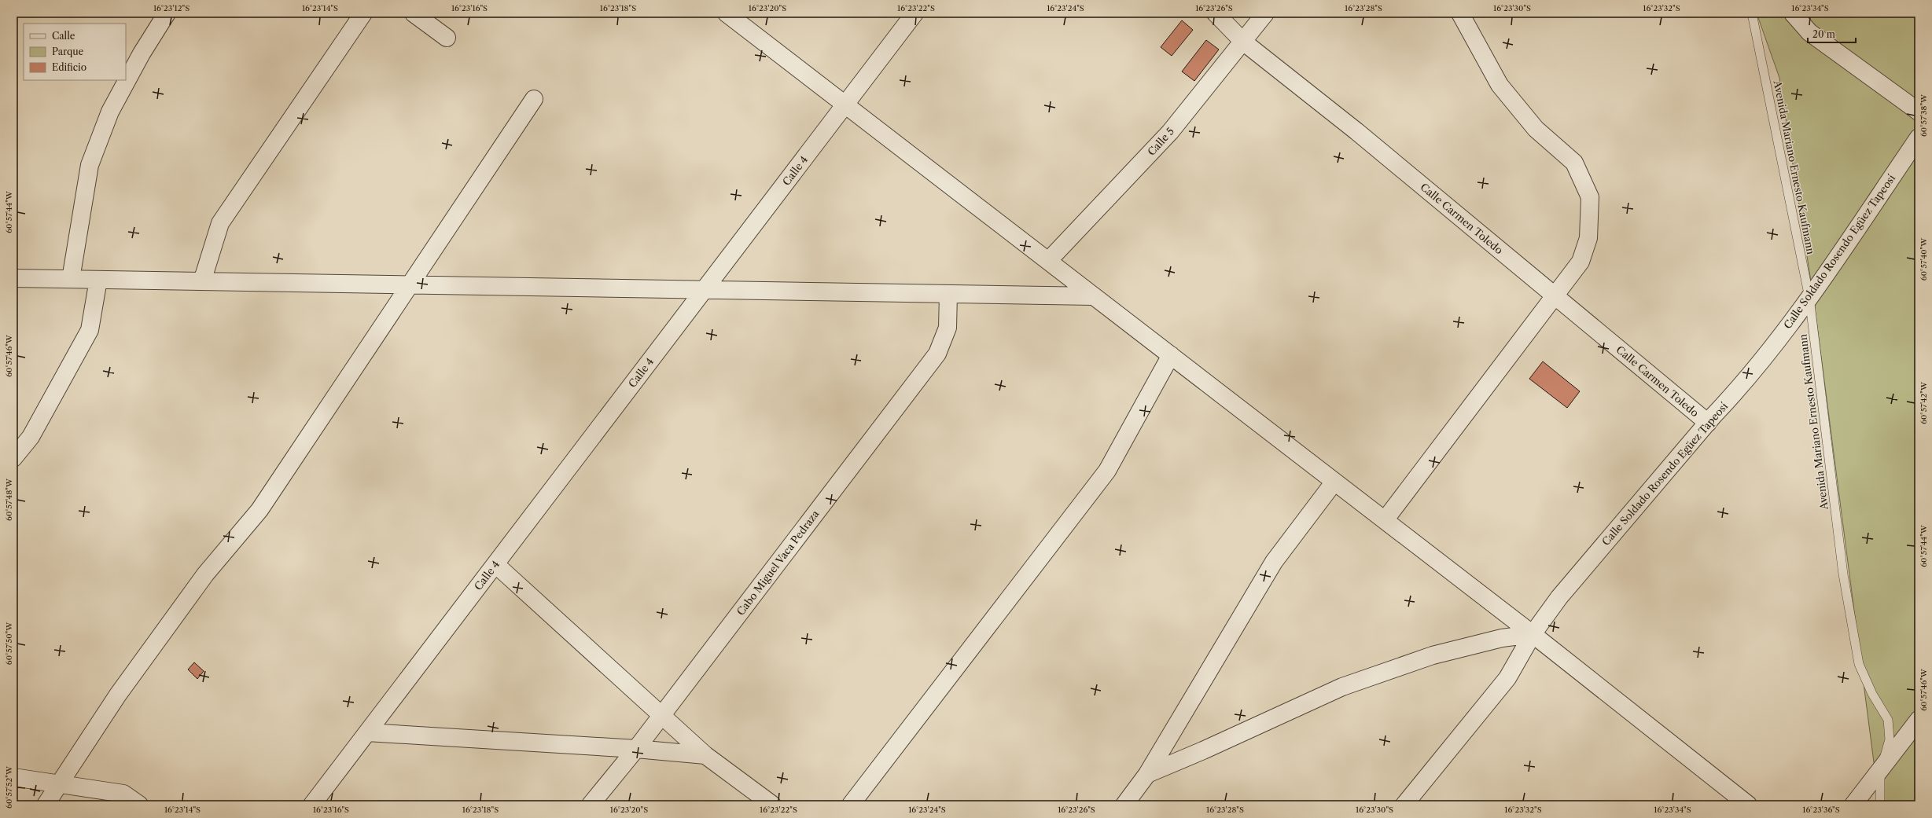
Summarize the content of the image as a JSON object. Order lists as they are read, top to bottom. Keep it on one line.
{"streets":{"street":["Calle 5","Calle 4","Calle Carmen Toledo","Calle Soldado Rosendo Egüez Tapeosí","Cabo Miguel Vaca Pedraza"],"lane":["Avenida Mariano Ernesto Kaufmann"]},"crossings":[["Calle 5","Calle Carmen Toledo"],["Avenida Mariano Ernesto Kaufmann","Calle Soldado Rosendo Egüez Tapeosí"],["Calle Carmen Toledo","Calle Soldado Rosendo Egüez Tapeosí"]],"legend":["Calle","Parque","Edificio"],"scale_bar":"20 m","coordinates":["16°23'12\"S","16°23'14\"S","16°23'16\"S","16°23'18\"S","16°23'20\"S","16°23'22\"S","16°23'24\"S","16°23'26\"S","16°23'28\"S","16°23'30\"S","16°23'32\"S","16°23'34\"S","60°57'38\"W","60°57'44\"W","60°57'40\"W","60°57'46\"W","60°57'42\"W","60°57'48\"W","60°57'50\"W","60°57'52\"W","16°23'36\"S"]}
